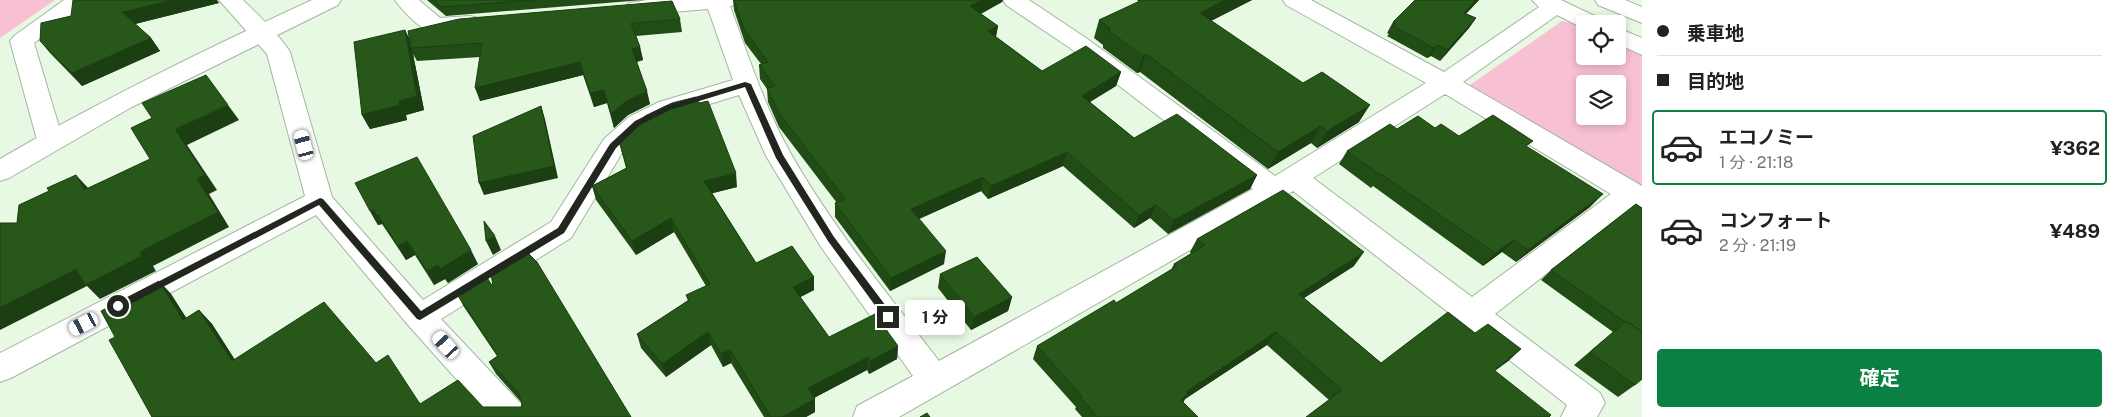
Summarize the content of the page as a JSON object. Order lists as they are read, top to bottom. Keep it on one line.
{"page":{"banner":["乗車地","目的地"],"list":[{"name":"エコノミー","note":"1 分 · 21:18","value":"¥362"},{"name":"コンフォート","note":"2 分 · 21:19","value":"¥489"}],"bubble":"1 分","buttons":"確定"}}
